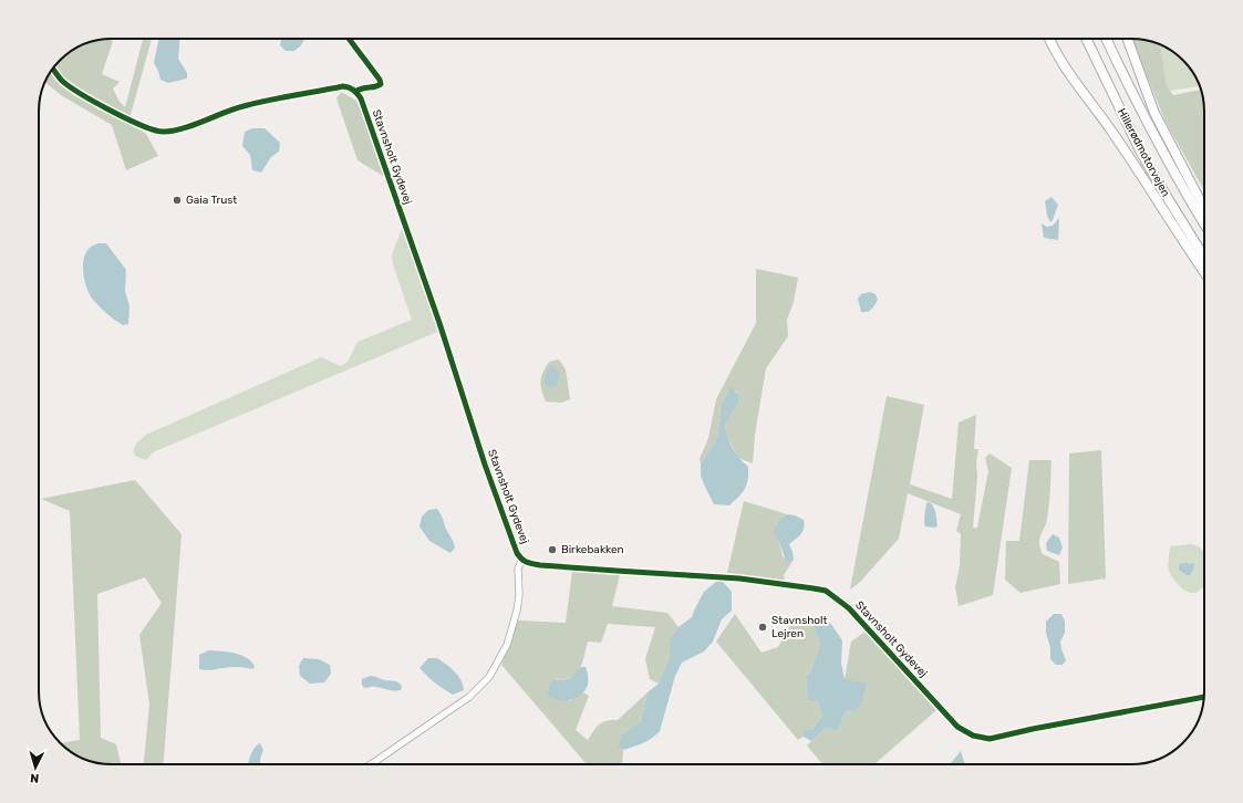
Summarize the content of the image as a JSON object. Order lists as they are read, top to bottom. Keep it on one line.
{"streets":{"highway":["Hillerødmotorvejen"],"street":["Stavnsholt Gydevej"]},"places":["Gaia Trust","Birkebakken","Stavnsholt Lejren"],"north":"bottom"}
